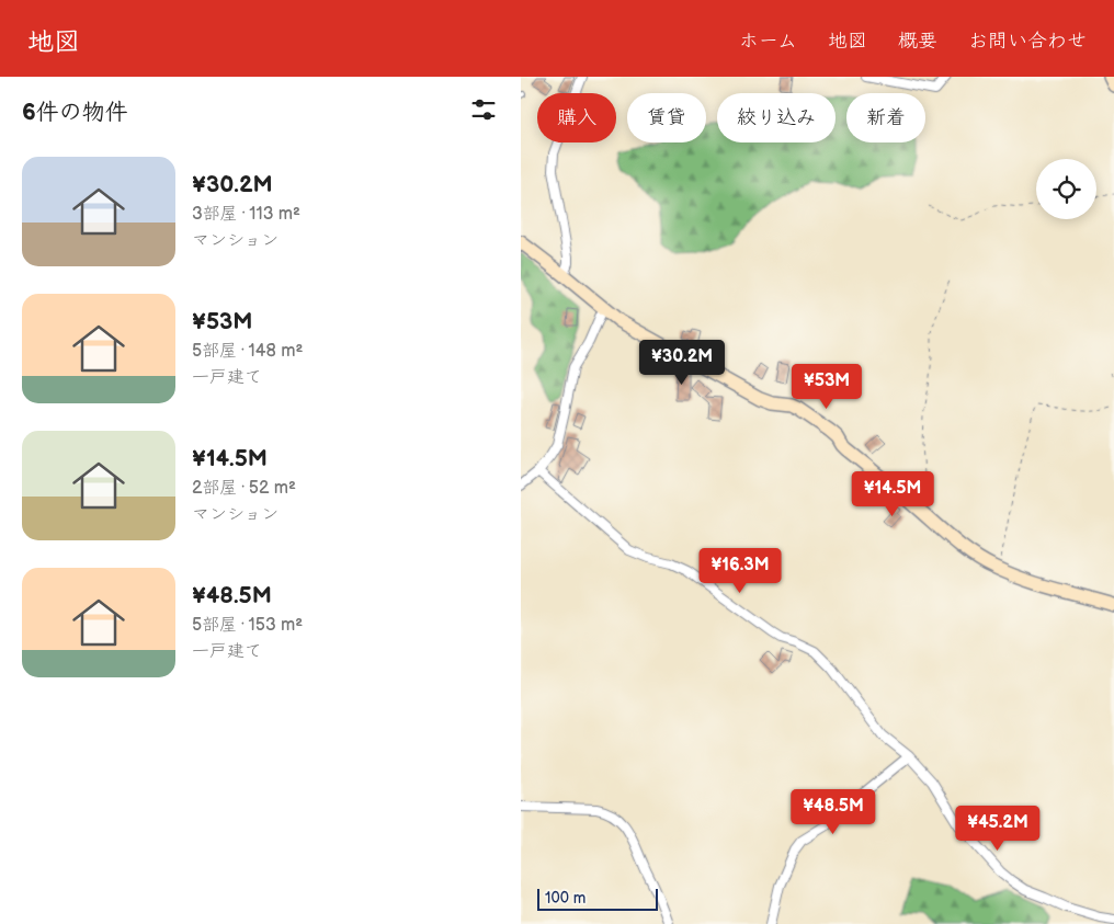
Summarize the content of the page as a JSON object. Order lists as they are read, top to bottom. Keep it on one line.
{"scale_bar":"100 m","page":{"header":"地図","nav":["ホーム","地図","概要","お問い合わせ"],"heading":"6件の物件","chip":["購入","賃貸","絞り込み","新着"],"list":[{"name":"¥30.2M","note":"3部屋 · 113 m² · マンション"},{"name":"¥53M","note":"5部屋 · 148 m² · 一戸建て"},{"name":"¥14.5M","note":"2部屋 · 52 m² · マンション"},{"name":"¥48.5M","note":"5部屋 · 153 m² · 一戸建て"}],"price":["¥30.2M","¥53M","¥14.5M","¥16.3M","¥48.5M","¥45.2M"],"scale":"100 m"}}
